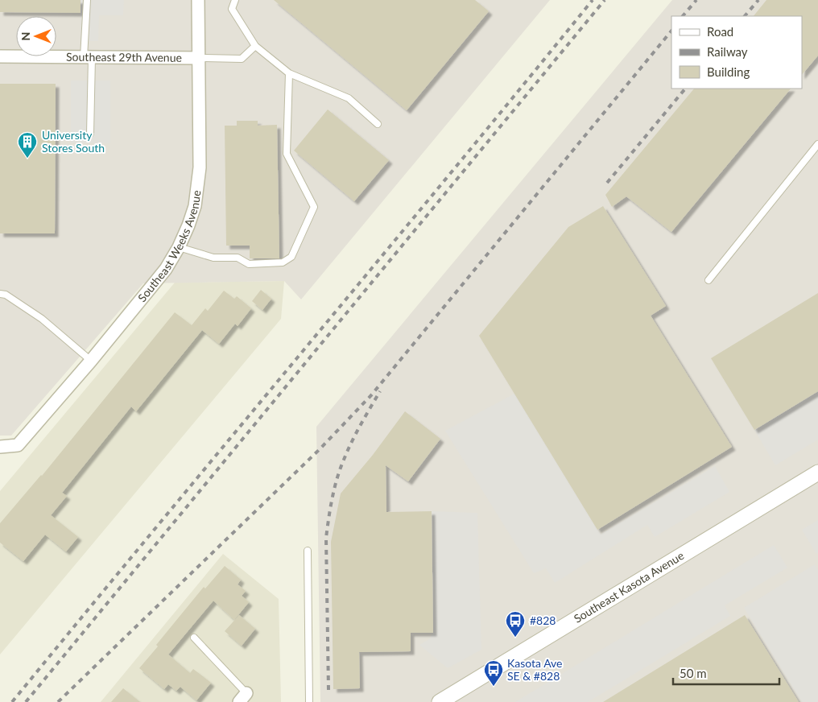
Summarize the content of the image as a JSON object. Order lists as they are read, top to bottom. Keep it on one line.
{"streets":{"street":["Southeast 29th Avenue","Southeast Weeks Avenue","Southeast Kasota Avenue"]},"crossings":[["Southeast 29th Avenue","Southeast Weeks Avenue"]],"places":{"building":["University Stores South"],"bus stop":["#828","Kasota Ave SE & #828"]},"legend":["Road","Railway","Building"],"scale_bar":"50 m","north":"left"}
